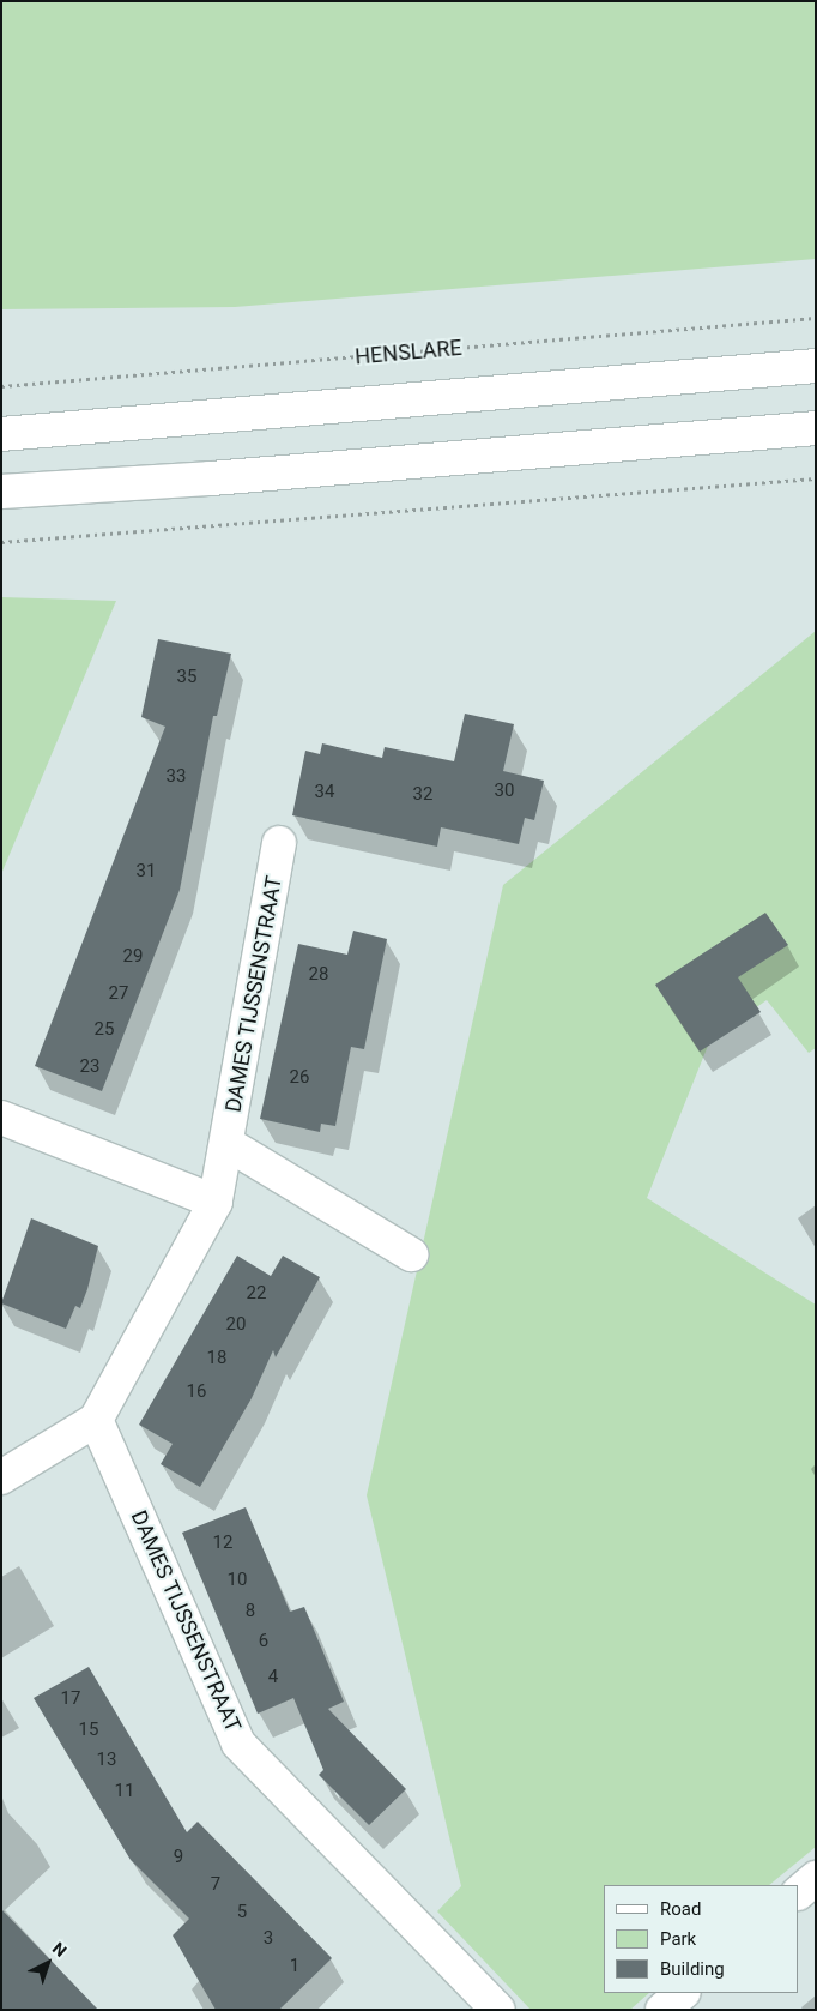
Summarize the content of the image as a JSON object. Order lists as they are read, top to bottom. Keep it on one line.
{"streets":{"street":["DAMES TIJSSENSTRAAT"],"path":["HENSLARE"]},"house_numbers":["35","33","30","34","32","31","29","28","27","25","23","26","22","20","18","16","12","10","8","6","4","17","15","13","11","9","7","5","3","1"],"legend":["Road","Park","Building"],"north":"top right"}
